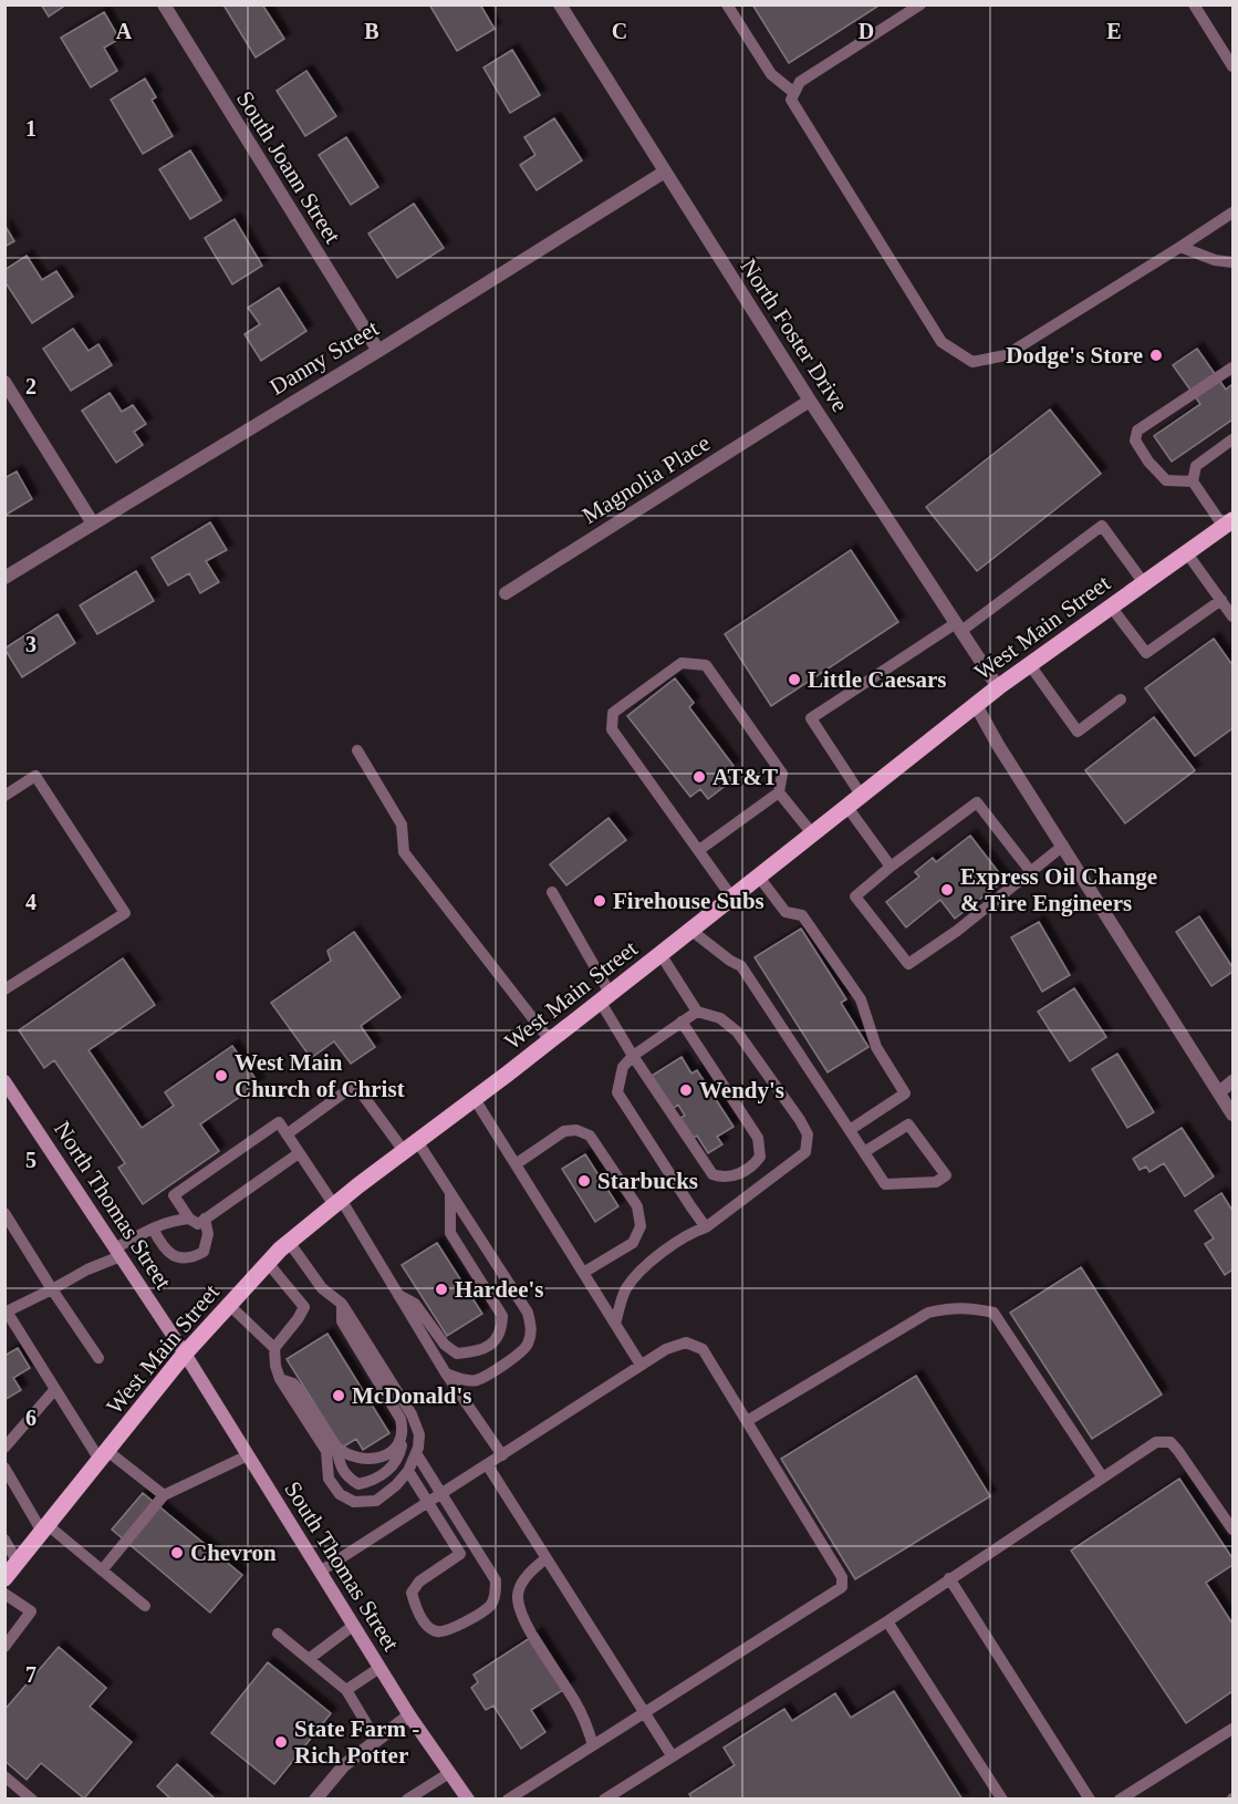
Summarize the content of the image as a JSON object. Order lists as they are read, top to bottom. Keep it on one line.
{"streets":{"main road":["West Main Street"],"street":["South Joann Street","North Foster Drive","Danny Street","Magnolia Place","North Thomas Street","South Thomas Street"]},"crossings":[["South Joann Street","Danny Street"],["North Foster Drive","Danny Street"],["North Foster Drive","Magnolia Place"],["North Foster Drive","West Main Street"],["West Main Street","North Thomas Street"],["West Main Street","South Thomas Street"],["North Thomas Street","South Thomas Street"]],"places":["Dodge's Store","Little Caesars","AT&T","Express Oil Change & Tire Engineers","Firehouse Subs","West Main Church of Christ","Wendy's","Starbucks","Hardee's","McDonald's","Chevron","State Farm - Rich Potter"],"grid":{"columns":["A","B","C","D","E"],"rows":["1","2","3","4","5","6","7"]}}
